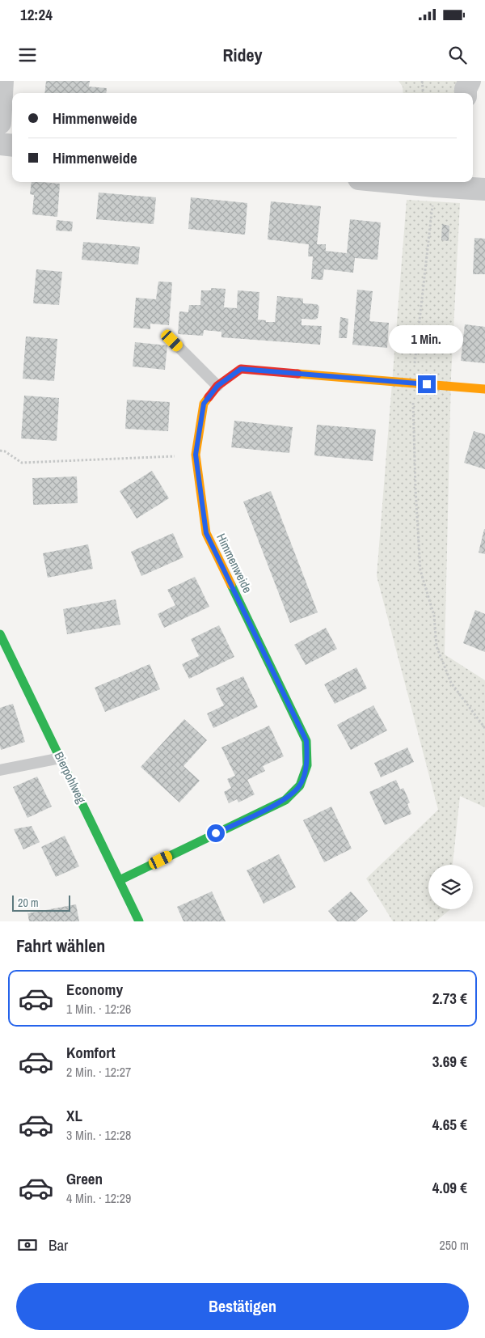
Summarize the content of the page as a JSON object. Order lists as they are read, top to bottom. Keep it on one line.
{"streets":{"street":["Himmenweide","Bierpohlweg"]},"crossings":[["Himmenweide","Bierpohlweg"]],"scale_bar":"20 m","page":{"status":"12:24","header":"Ridey","banner":["Himmenweide","Himmenweide"],"bubble":"1 Min.","scale":"20 m","heading":"Fahrt wählen","list":[{"name":"Economy","note":"1 Min. · 12:26","value":"2.73 €"},{"name":"Komfort","note":"2 Min. · 12:27","value":"3.69 €"},{"name":"XL","note":"3 Min. · 12:28","value":"4.65 €"},{"name":"Green","note":"4 Min. · 12:29","value":"4.09 €"}],"pay":["Bar","250 m"],"buttons":"Bestätigen"}}
